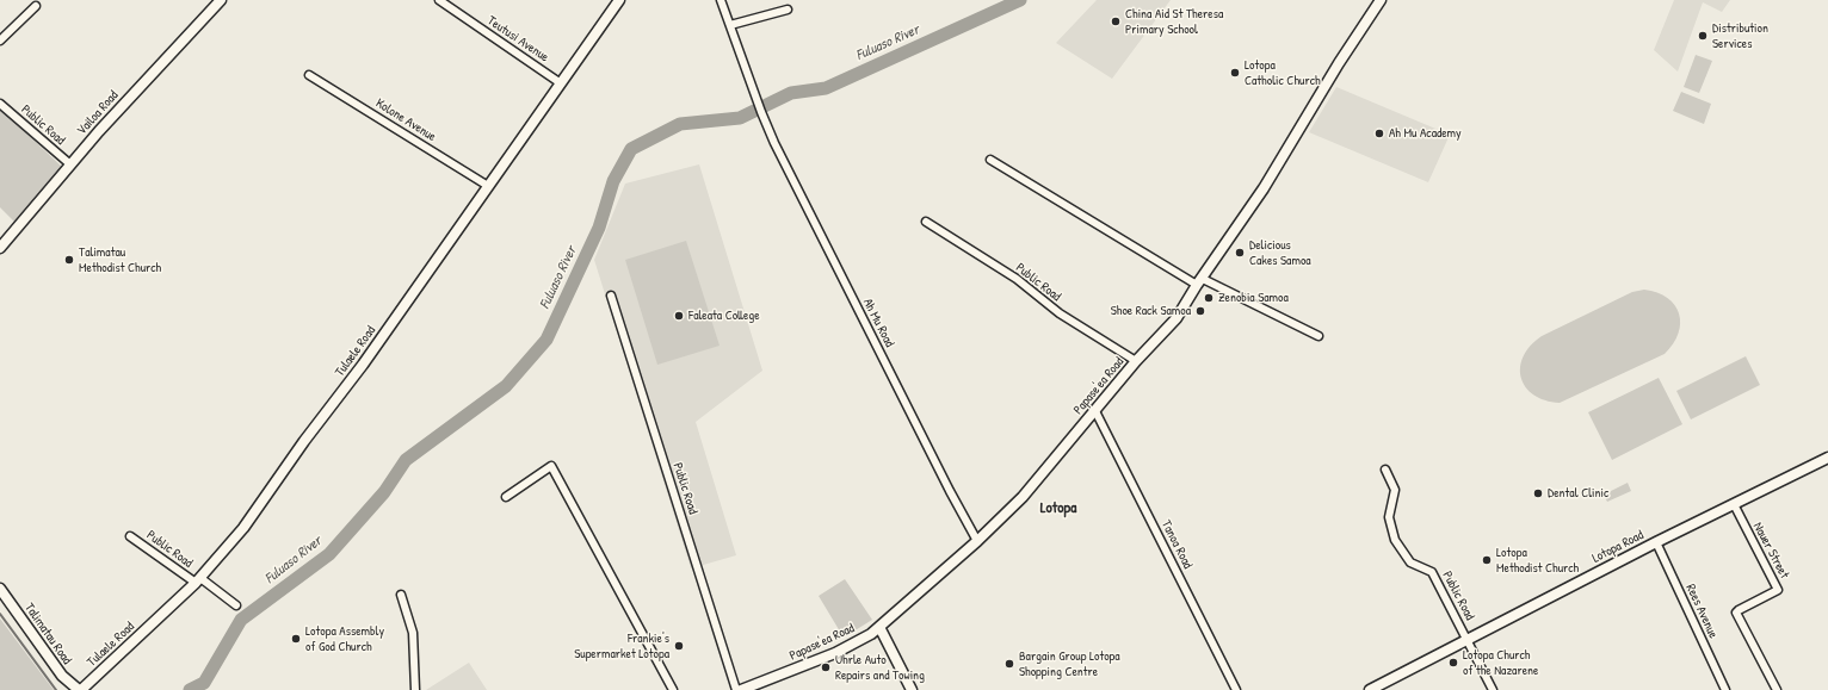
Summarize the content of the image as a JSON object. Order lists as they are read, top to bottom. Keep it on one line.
{"streets":{"street":["Teutusi Avenue","Vailoa Road","Kolone Avenue","Public Road","Ah Mu Road","Tulaele Road","Papase'ea Road","Tanoa Road","Lotopa Road","Nauer Street","Rees Avenue","Talimatau Road"]},"crossings":[["Teutusi Avenue","Tulaele Road"],["Vailoa Road","Public Road"],["Kolone Avenue","Tulaele Road"],["Public Road","Tulaele Road"],["Public Road","Papase'ea Road"],["Public Road","Lotopa Road"],["Ah Mu Road","Papase'ea Road"],["Tulaele Road","Talimatau Road"],["Papase'ea Road","Tanoa Road"],["Lotopa Road","Nauer Street"],["Lotopa Road","Rees Avenue"]],"districts":["Lotopa"],"water":["Fuluaso River"],"places":["China Aid St Theresa Primary School","Distribution Services","Lotopa Catholic Church","Ah Mu Academy","Delicious Cakes Samoa","Talimatau Methodist Church","Zenobia Samoa","Shoe Rack Samoa","Faleata College","Dental Clinic","Lotopa Methodist Church","Lotopa Assembly of God Church","Frankie's Supermarket Lotopa","Lotopa Church of the Nazarene","Bargain Group Lotopa Shopping Centre","Uhrle Auto Repairs and Towing"]}
